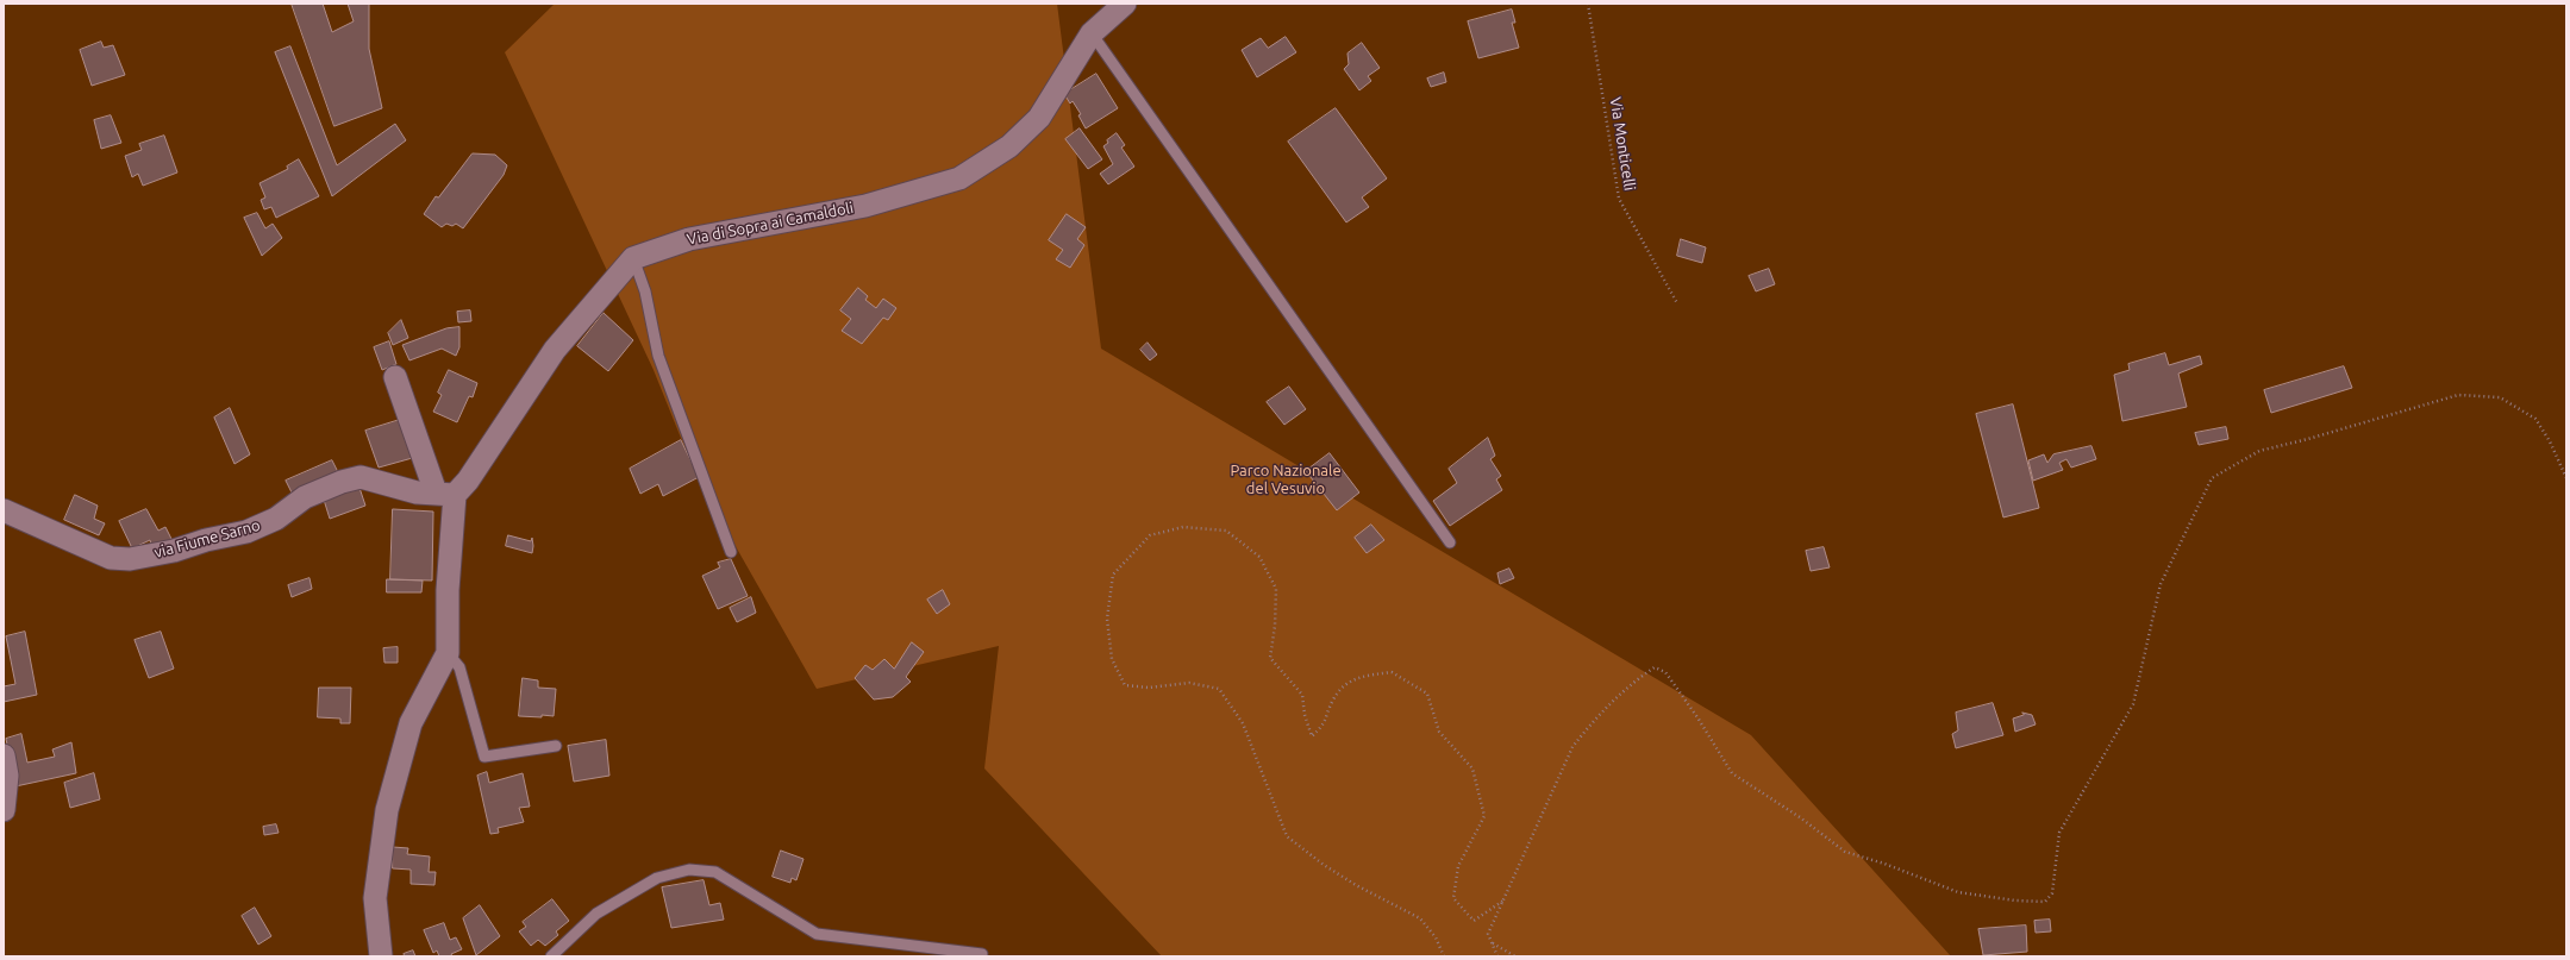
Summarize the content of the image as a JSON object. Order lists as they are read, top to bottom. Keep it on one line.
{"streets":{"street":["Via di Sopra ai Camaldoli","via Fiume Sarno"],"path":["Via Monticelli"]},"parks":["Parco Nazionale del Vesuvio"]}
